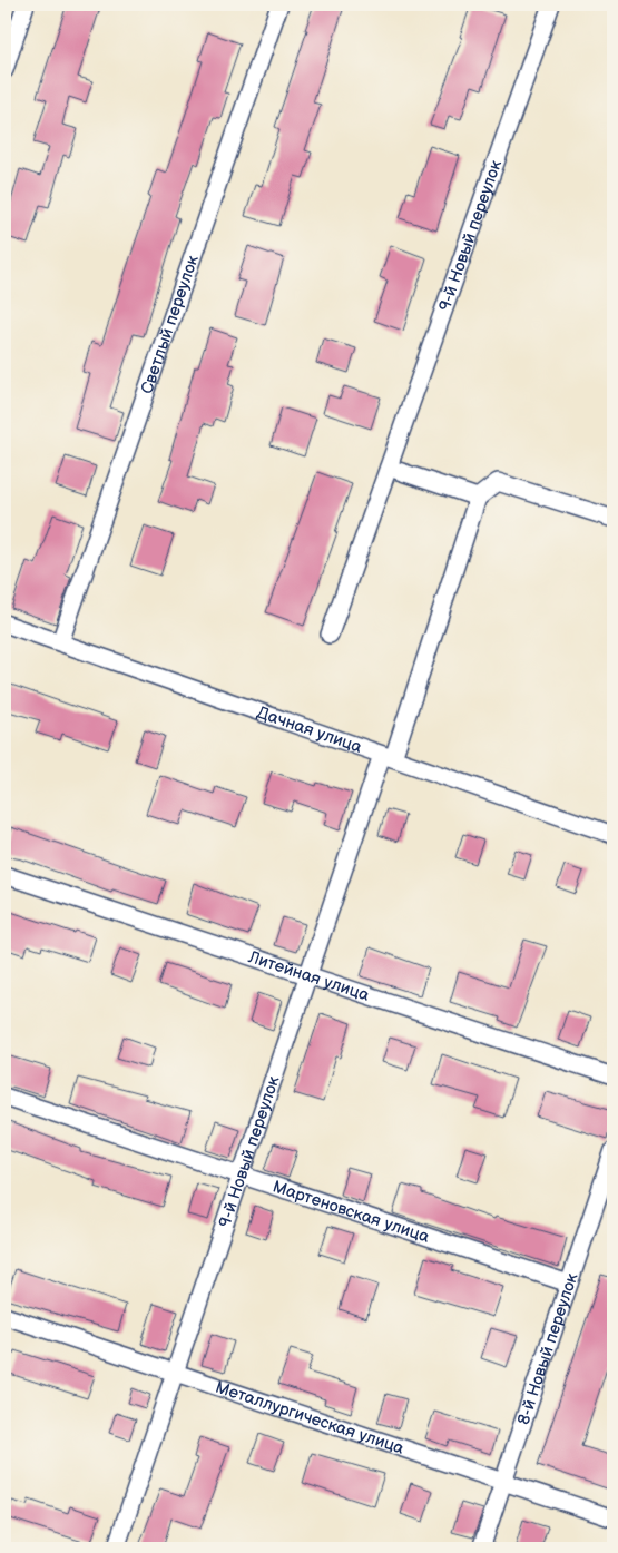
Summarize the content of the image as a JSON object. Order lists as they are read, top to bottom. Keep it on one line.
{"streets":{"street":["9-й Новый переулок","Светлый переулок","Дачная улица","Литейная улица","Мартеновская улица","8-й Новый переулок","Металлургическая улица"]},"crossings":[["9-й Новый переулок","Дачная улица"],["9-й Новый переулок","Литейная улица"],["9-й Новый переулок","Мартеновская улица"],["9-й Новый переулок","Металлургическая улица"],["Светлый переулок","Дачная улица"],["Мартеновская улица","8-й Новый переулок"],["8-й Новый переулок","Металлургическая улица"]]}
